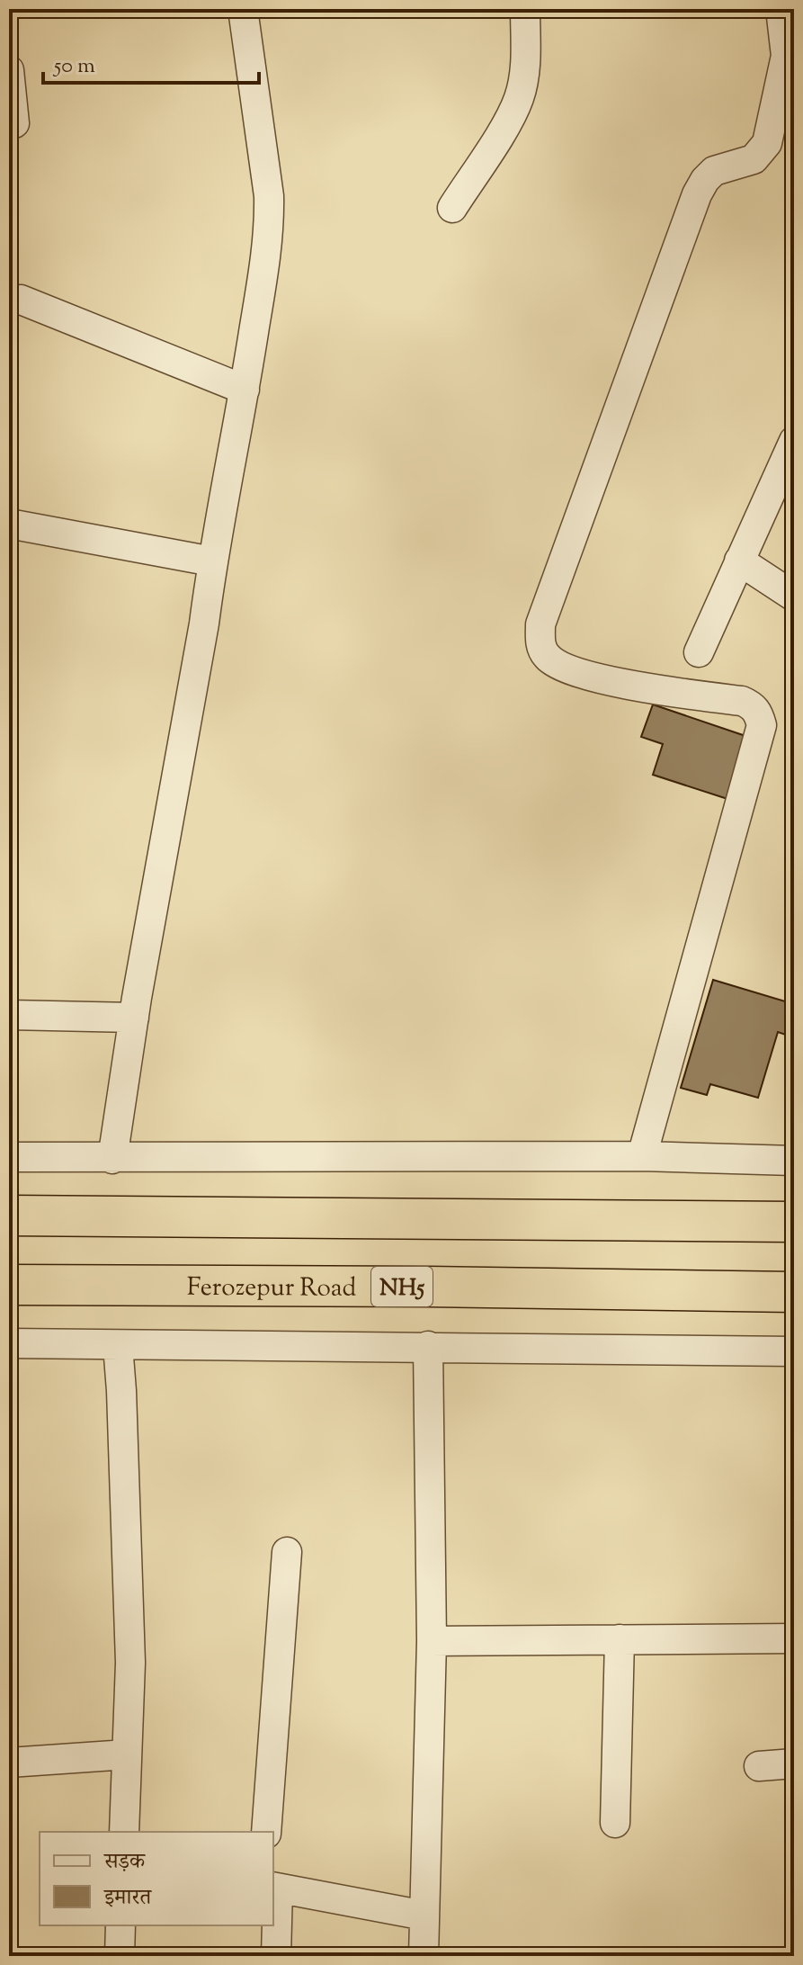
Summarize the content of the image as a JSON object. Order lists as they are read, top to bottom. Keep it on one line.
{"streets":{"highway":["Ferozepur Road","NH5"]},"legend":["सड़क","इमारत"],"scale_bar":"50 m"}
